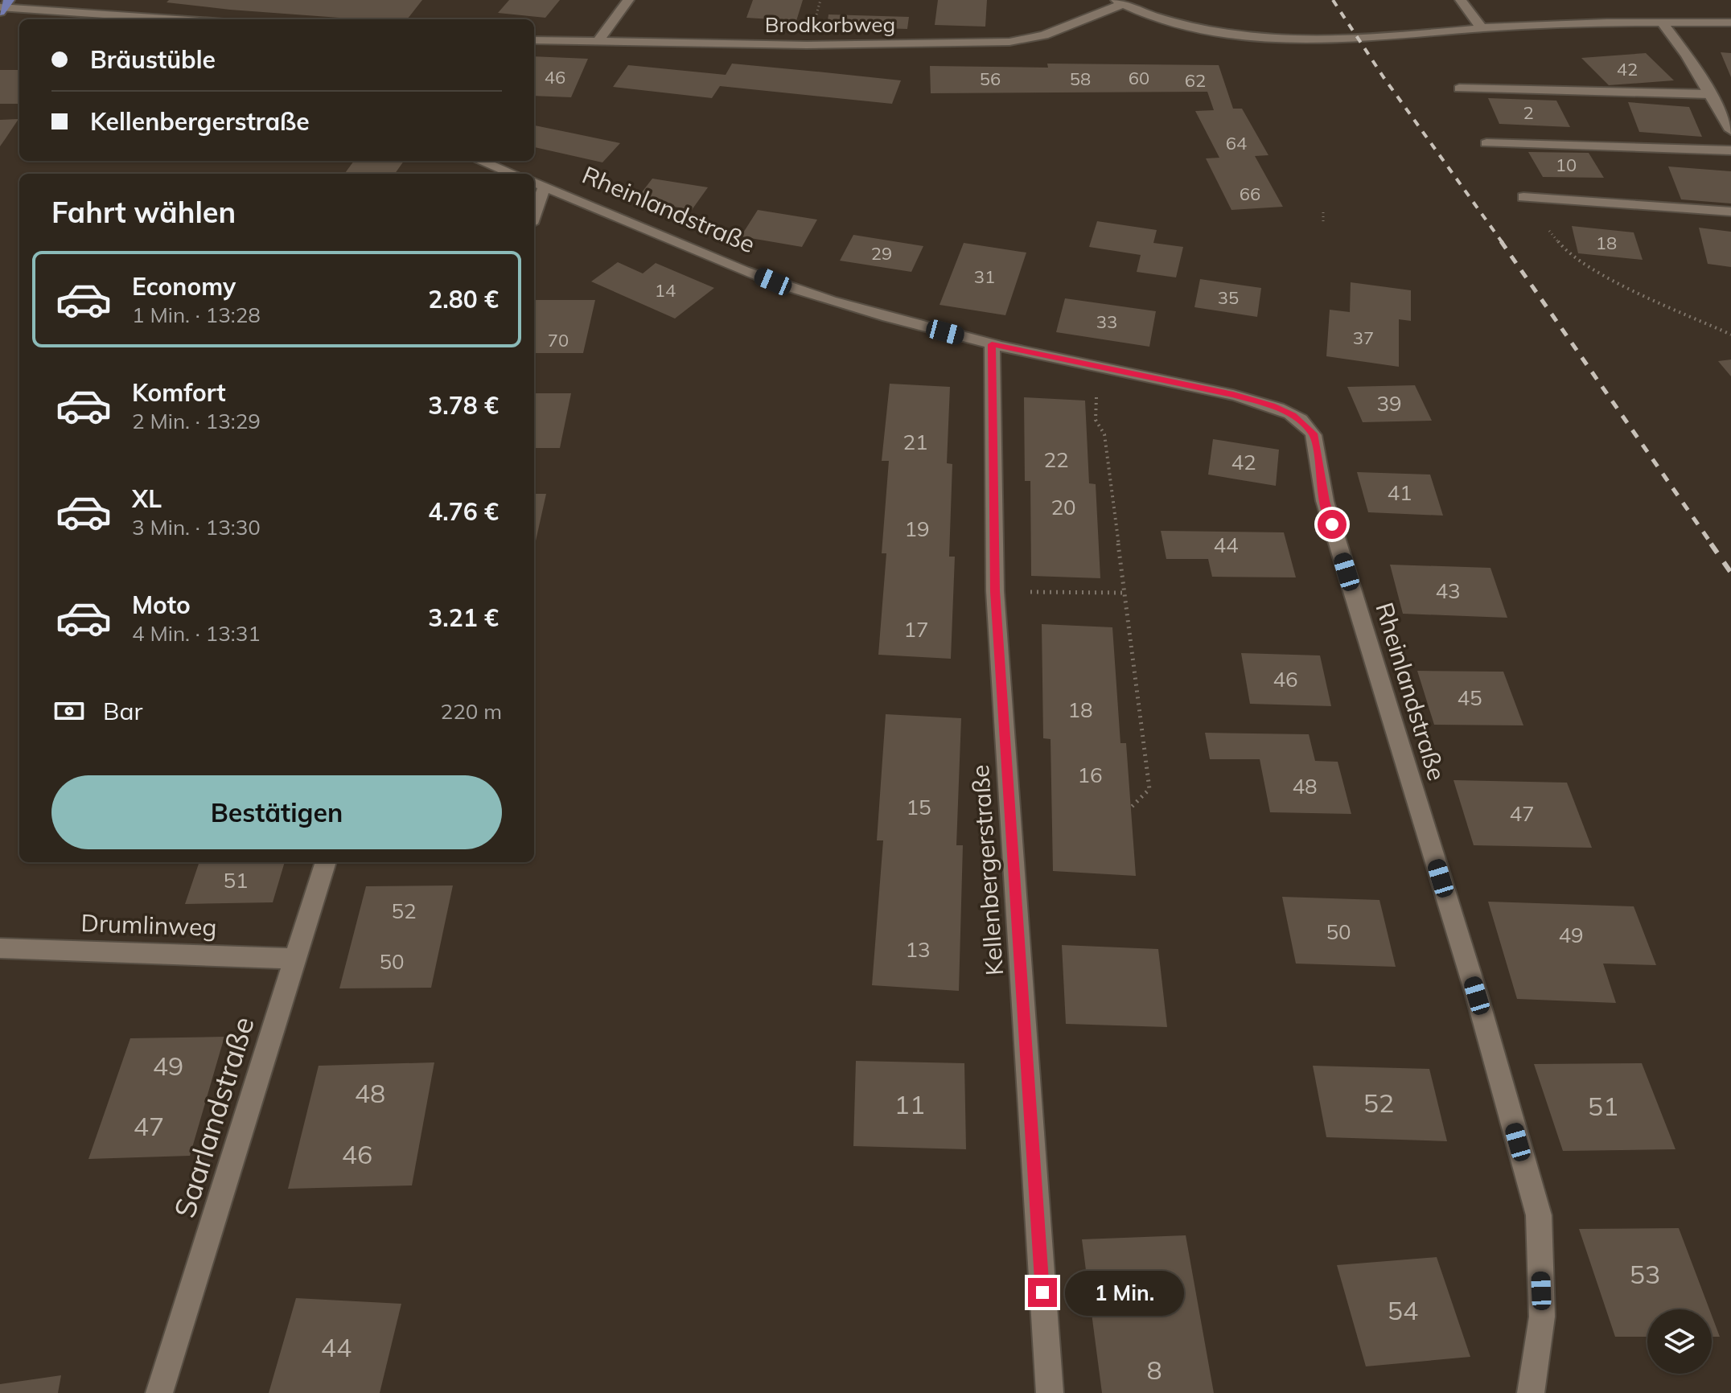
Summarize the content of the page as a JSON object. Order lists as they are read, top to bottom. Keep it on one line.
{"streets":{"street":["Brodkorbweg","Rheinlandstraße","Kellenbergerstraße","Drumlinweg","Saarlandstraße"]},"crossings":[["Rheinlandstraße","Kellenbergerstraße"],["Drumlinweg","Saarlandstraße"]],"house_numbers":["42","46","60","56","58","62","2","64","10","66","18","29","31","14","35","33","37","70","39","21","22","42","41","20","19","44","43","17","46","45","18","16","48","15","47","51","52","50","49","13","50","49","48","52","11","51","47","46","53","54","44","8"],"page":{"banner":["Bräustüble","Kellenbergerstraße"],"heading":"Fahrt wählen","list":[{"name":"Economy","note":"1 Min. · 13:28","value":"2.80 €"},{"name":"Komfort","note":"2 Min. · 13:29","value":"3.78 €"},{"name":"XL","note":"3 Min. · 13:30","value":"4.76 €"},{"name":"Moto","note":"4 Min. · 13:31","value":"3.21 €"}],"pay":["Bar","220 m"],"buttons":"Bestätigen","bubble":"1 Min."}}
